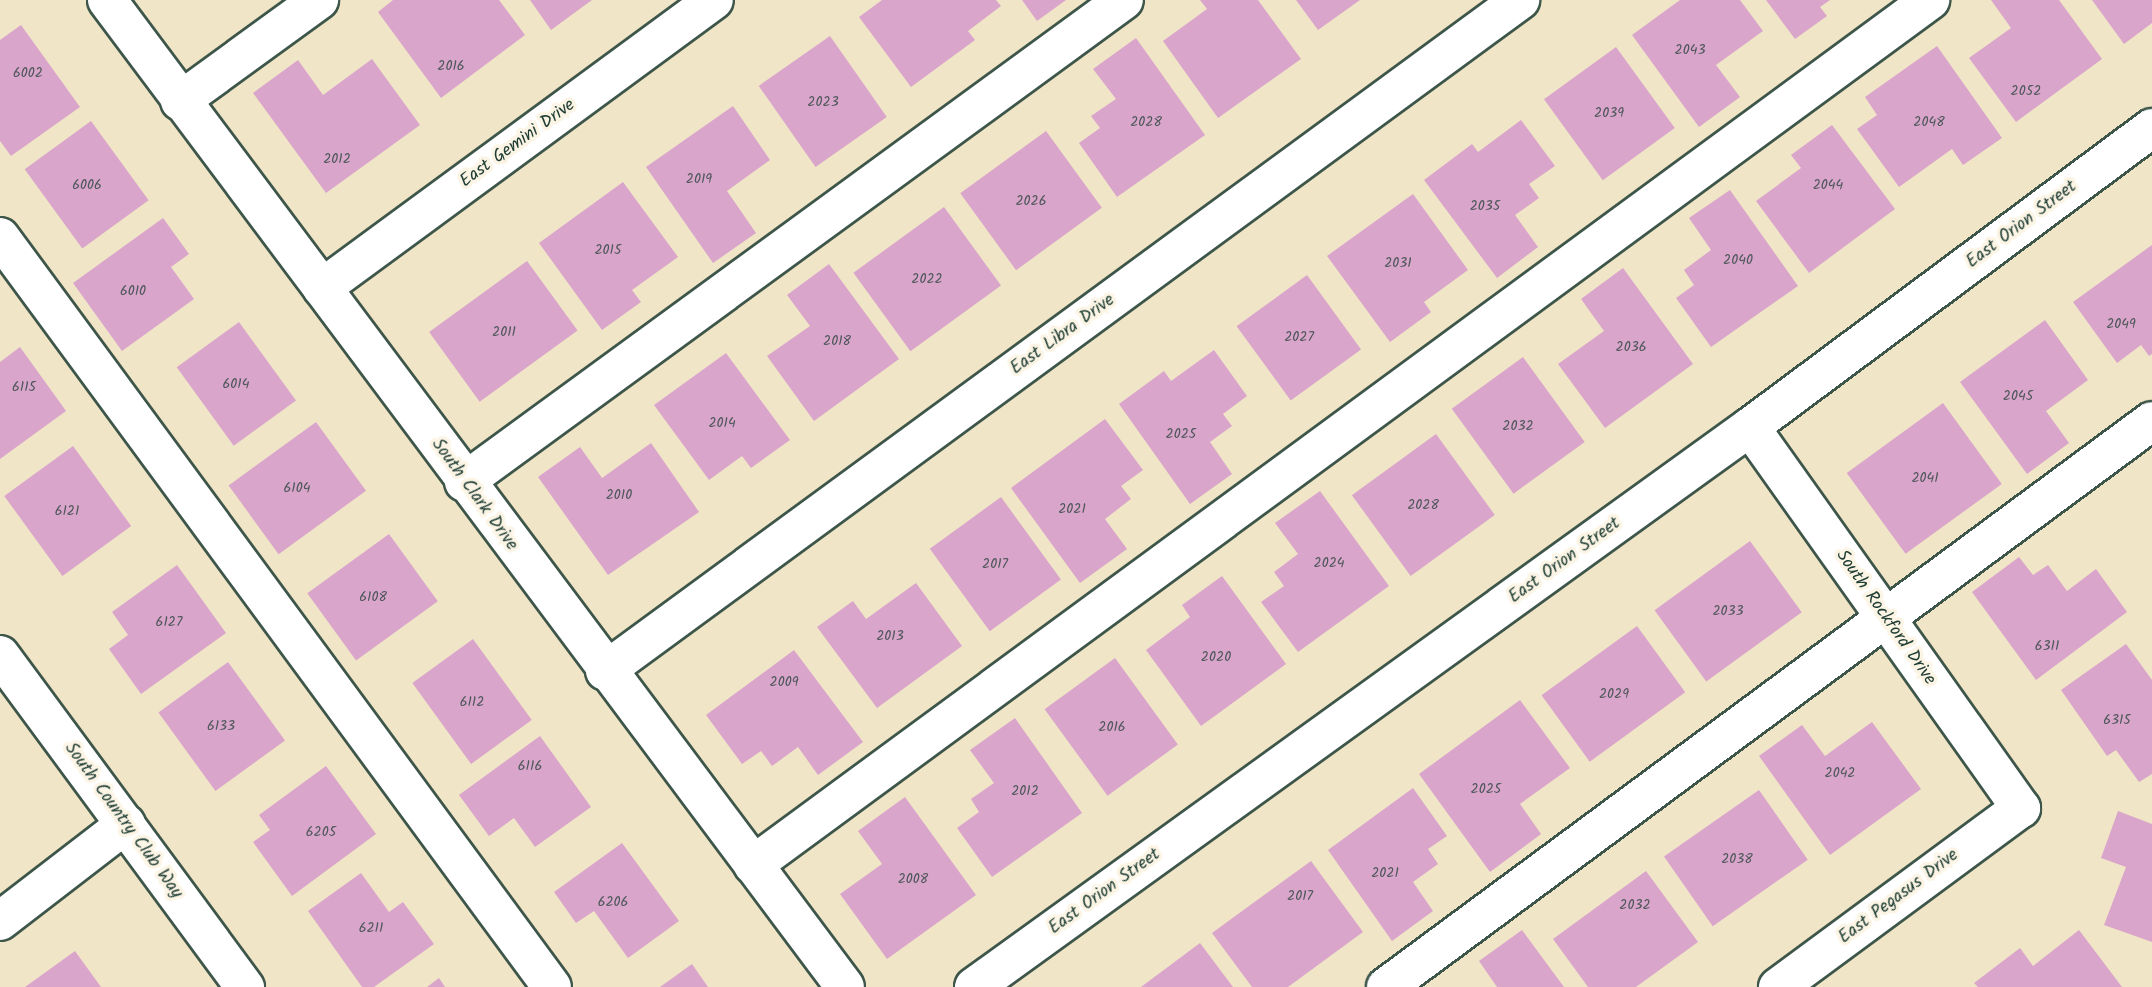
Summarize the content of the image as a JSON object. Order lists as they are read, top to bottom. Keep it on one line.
{"streets":{"street":["East Gemini Drive","East Orion Street","East Libra Drive","South Clark Drive","South Rockford Drive","South Country Club Way","East Pegasus Drive"]},"crossings":[["East Gemini Drive","South Clark Drive"],["East Orion Street","South Rockford Drive"],["East Libra Drive","South Clark Drive"],["South Rockford Drive","East Pegasus Drive"]],"house_numbers":["2043","2016","6002","2052","2023","2039","2028","2048","2012","2019","6006","2044","2026","2035","2015","2040","2031","2022","6010","2049","2011","2027","2018","2036","6014","6115","2045","2014","2032","2025","2041","6104","2010","2028","2021","6121","2024","2017","6108","2033","6127","2013","6311","2020","2009","2029","6112","6315","6133","2016","6116","2042","2025","2012","6205","2038","2021","2008","2017","6206","2032","6211"]}
